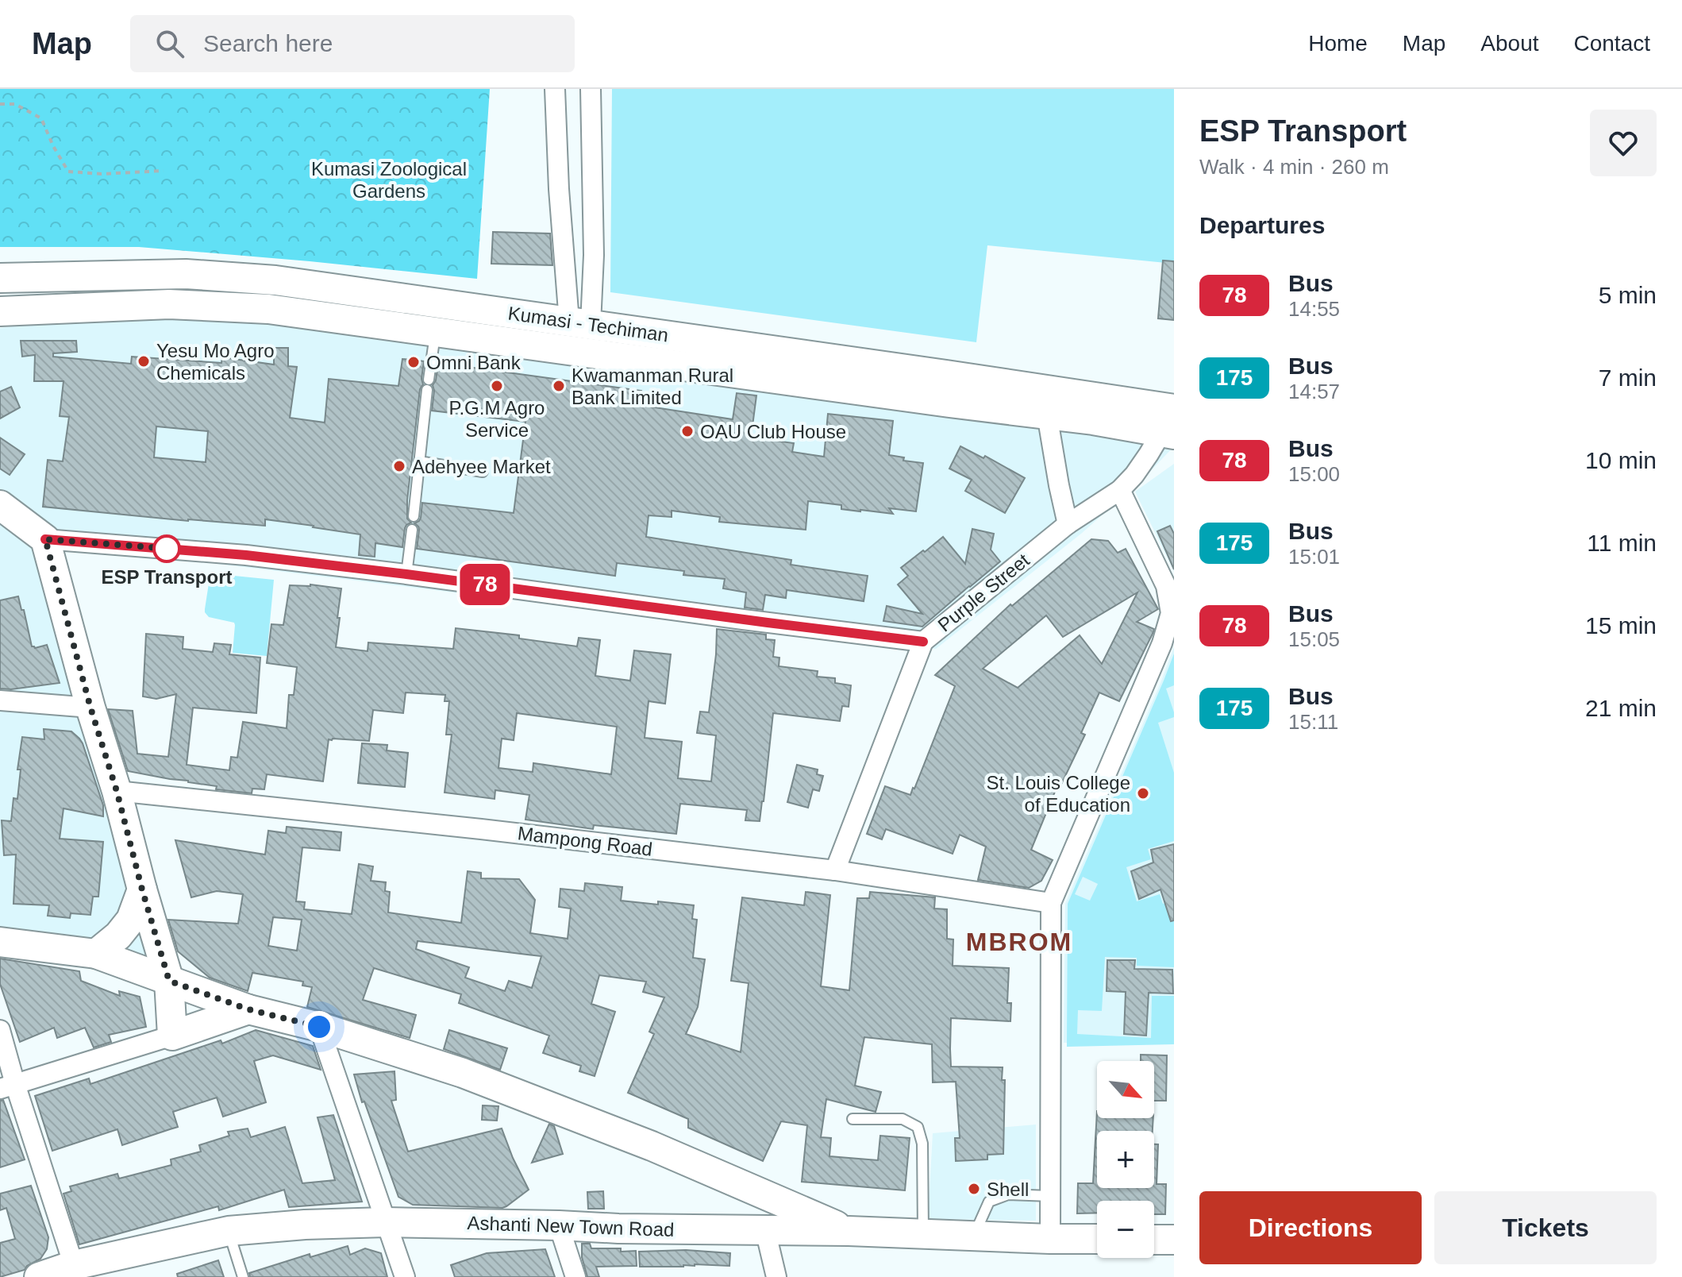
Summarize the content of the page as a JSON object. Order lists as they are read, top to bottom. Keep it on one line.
{"streets":{"street":["Kumasi - Techiman","Purple Street","Mampong Road","Ashanti New Town Road"]},"crossings":[["Kumasi - Techiman","Purple Street"],["Purple Street","Mampong Road"]],"districts":["MBROM"],"parks":["Kumasi Zoological Gardens"],"places":["Yesu Mo Agro Chemicals","Omni Bank","P.G.M Agro Service","Kwamanman Rural Bank Limited","OAU Club House","Adehyee Market","ESP Transport","St. Louis College of Education","Shell"],"lines":["bus line 78"],"north":"bottom right","page":{"header":"Map","search":"Search here","nav":["Home","Map","About","Contact"],"on_map":"78","heading":[["ESP Transport","Walk · 4 min · 260 m"],"Departures"],"list":[{"mark":"78","name":"Bus","note":"14:55","value":"5 min"},{"mark":"175","name":"Bus","note":"14:57","value":"7 min"},{"mark":"78","name":"Bus","note":"15:00","value":"10 min"},{"mark":"175","name":"Bus","note":"15:01","value":"11 min"},{"mark":"78","name":"Bus","note":"15:05","value":"15 min"},{"mark":"175","name":"Bus","note":"15:11","value":"21 min"}],"map_buttons":["+","−"],"buttons":["Directions","Tickets"]}}
